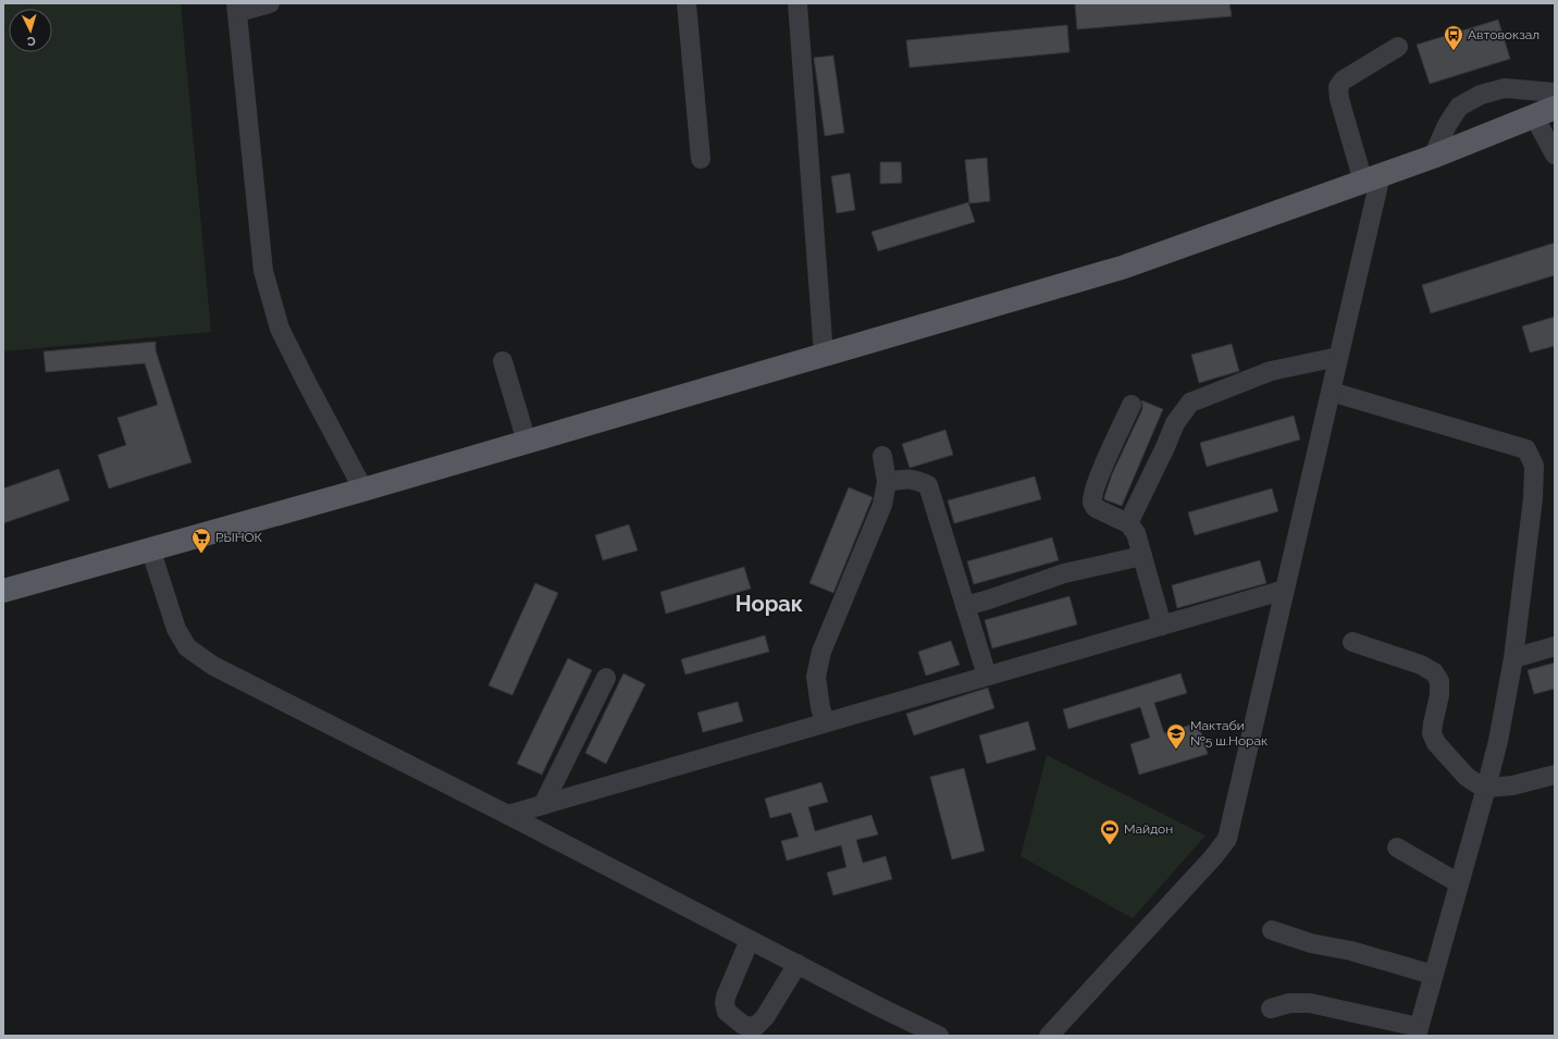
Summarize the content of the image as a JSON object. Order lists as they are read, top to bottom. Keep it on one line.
{"districts":["Норак"],"places":{"bus stop":["Автовокзал"],"supermarket":["РЫНОК"],"school or university":["Мактаби №5 ш.Норак"],"sports":["Майдон"]},"north":"bottom"}
